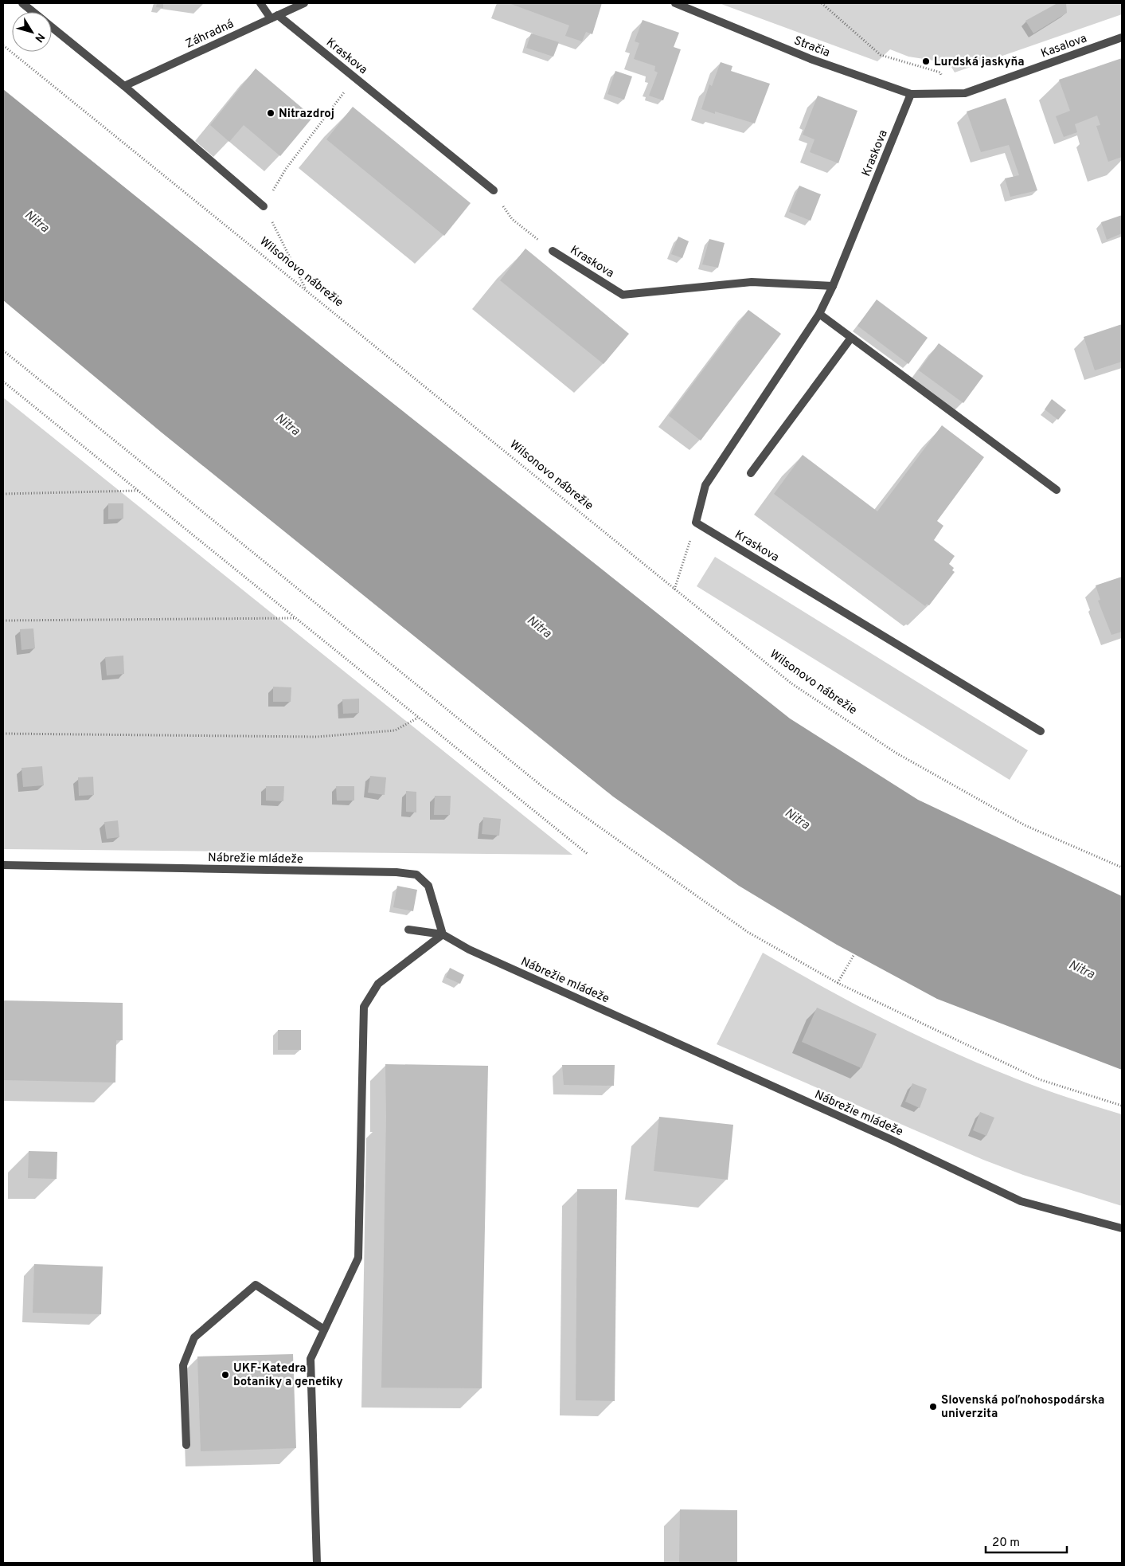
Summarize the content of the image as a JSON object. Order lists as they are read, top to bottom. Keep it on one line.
{"streets":{"street":["Záhradná","Kasalova","Stračia","Kraskova","Nábrežie mládeže"],"path":["Wilsonovo nábrežie"]},"crossings":[["Záhradná","Kraskova"],["Kasalova","Stračia"],["Stračia","Kraskova"]],"water":["Nitra"],"places":["Lurdská jaskyňa","Nitrazdroj","UKF-Katedra botaniky a genetiky","Slovenská poľnohospodárska univerzita"],"scale_bar":"20 m","north":"bottom right"}
